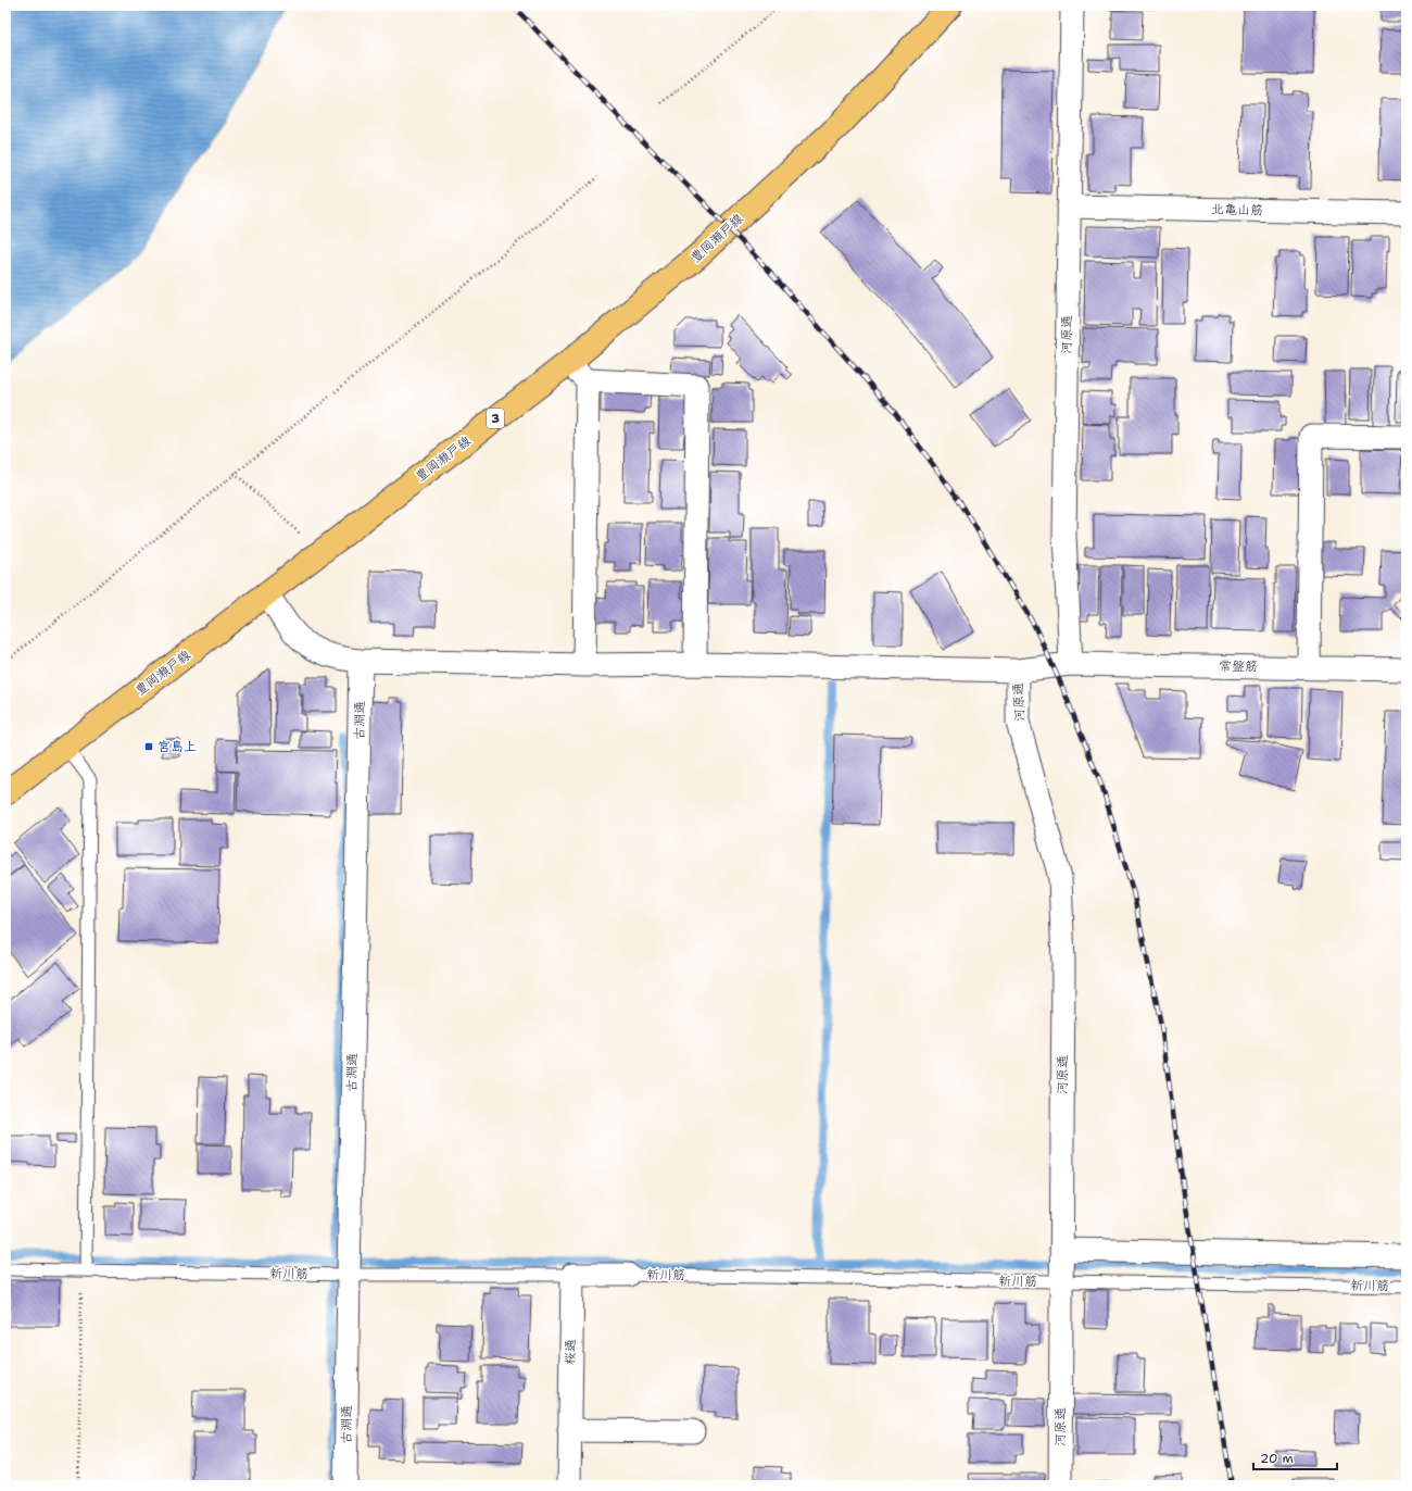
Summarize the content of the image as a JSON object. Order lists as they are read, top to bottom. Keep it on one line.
{"streets":{"main road":["豊岡瀬戸線","3"],"street":["北亀山筋","河原通","常盤筋","古淵通","桜通"],"lane":["新川筋"]},"crossings":[["北亀山筋","河原通"],["豊岡瀬戸線","常盤筋"],["河原通","常盤筋"],["河原通","新川筋"],["常盤筋","古淵通"],["古淵通","新川筋"],["新川筋","桜通"]],"places":{"transit":["宮島上"]},"scale_bar":"20 m"}
